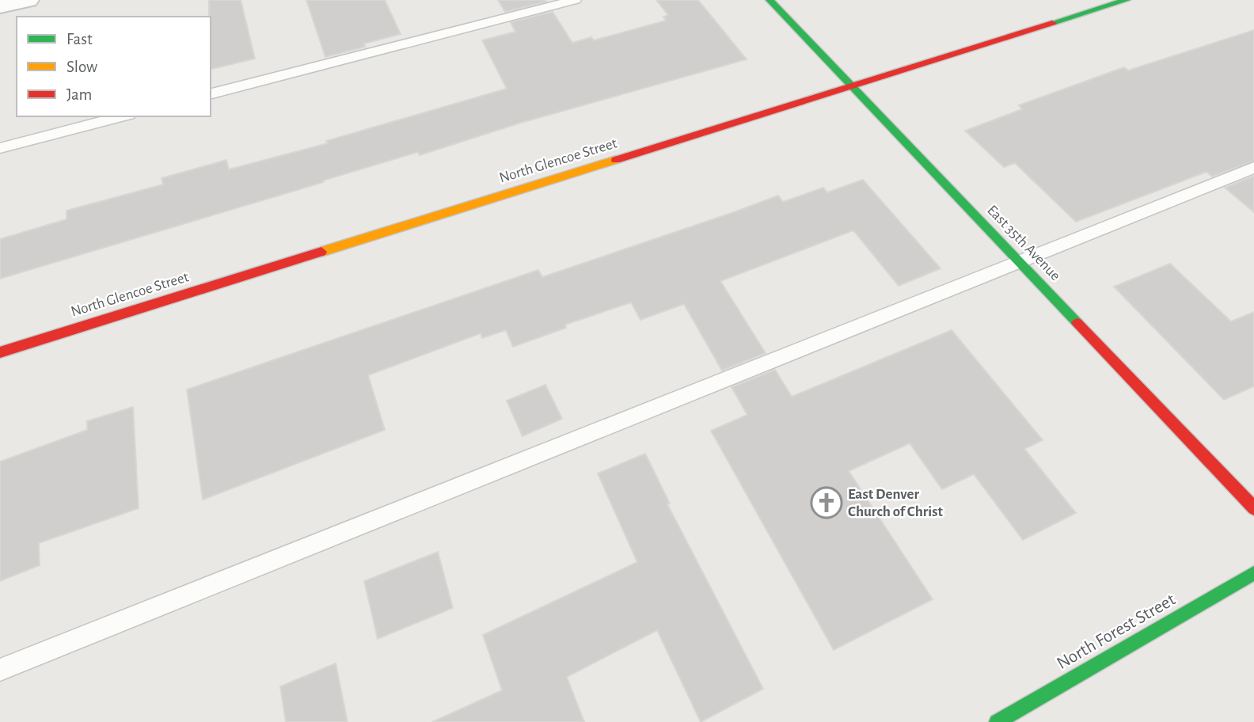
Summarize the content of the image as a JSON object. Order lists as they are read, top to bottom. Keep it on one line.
{"streets":{"street":["North Glencoe Street","East 35th Avenue","North Forest Street"]},"crossings":[["North Glencoe Street","East 35th Avenue"]],"places":{"church":["East Denver Church of Christ"]},"legend":["Fast","Slow","Jam"]}
